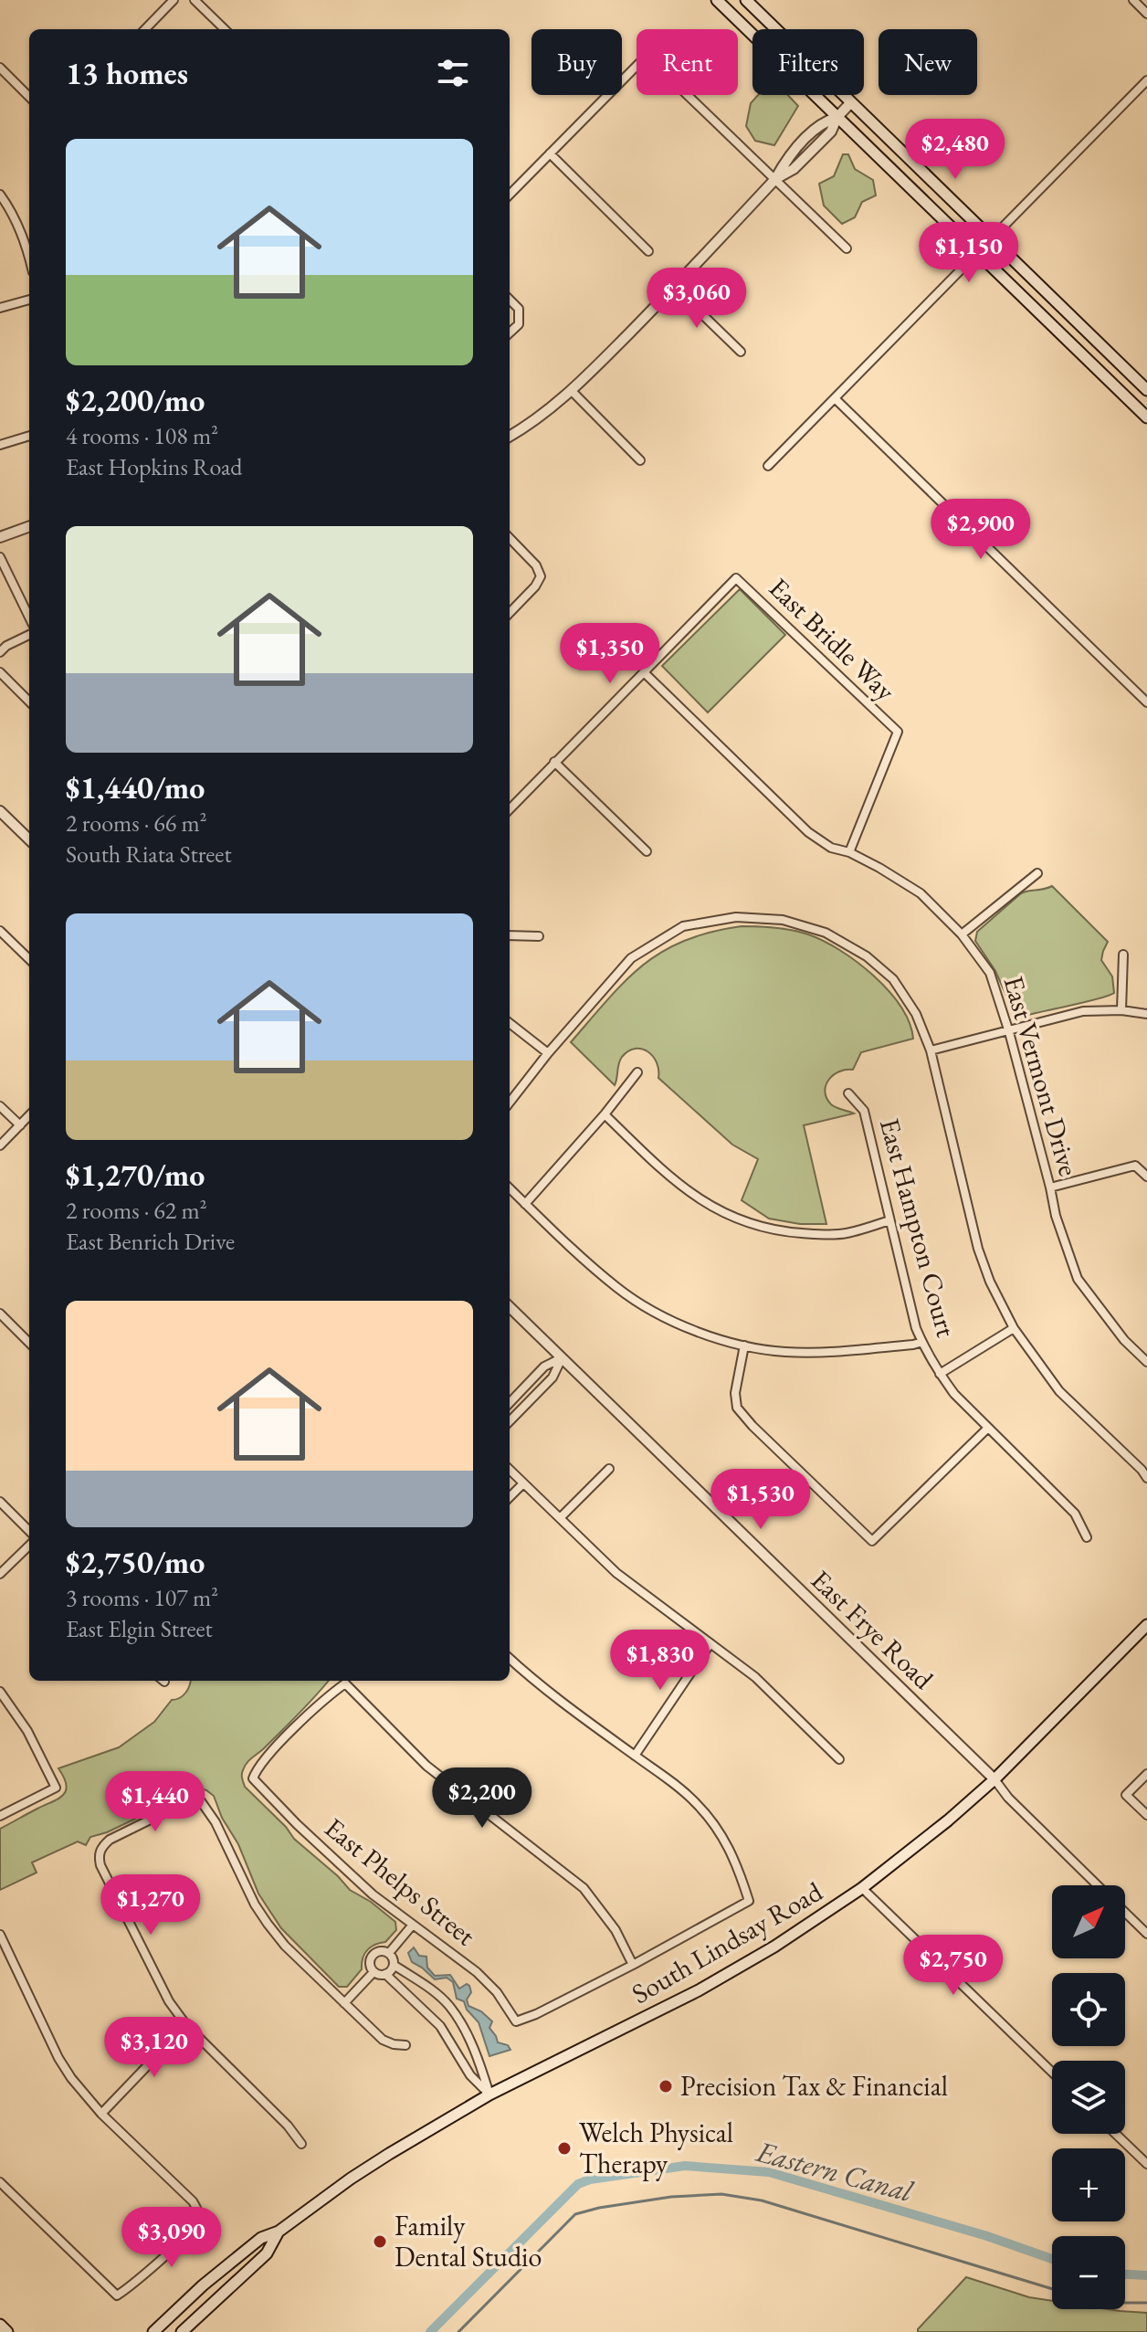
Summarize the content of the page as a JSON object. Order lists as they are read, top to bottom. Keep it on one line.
{"streets":{"main road":["South Lindsay Road"],"street":["East Bridle Way","East Vermont Drive","East Hampton Court","East Frye Road","East Phelps Street"]},"crossings":[["East Bridle Way","East Vermont Drive"],["East Frye Road","South Lindsay Road"]],"water":["Eastern Canal"],"places":["Precision Tax & Financial","Welch Physical Therapy","Family Dental Studio"],"north":"top right","page":{"chip":["Buy","Rent","Filters","New"],"heading":"13 homes","list":[{"name":"$2,200/mo","note":"4 rooms · 108 m² · East Hopkins Road"},{"name":"$1,440/mo","note":"2 rooms · 66 m² · South Riata Street"},{"name":"$1,270/mo","note":"2 rooms · 62 m² · East Benrich Drive"},{"name":"$2,750/mo","note":"3 rooms · 107 m² · East Elgin Street"}],"price":["$2,480","$1,150","$3,060","$2,900","$1,350","$1,530","$1,830","$2,200","$1,440","$1,270","$2,750","$3,120","$3,090"],"map_buttons":["+","−"]}}
